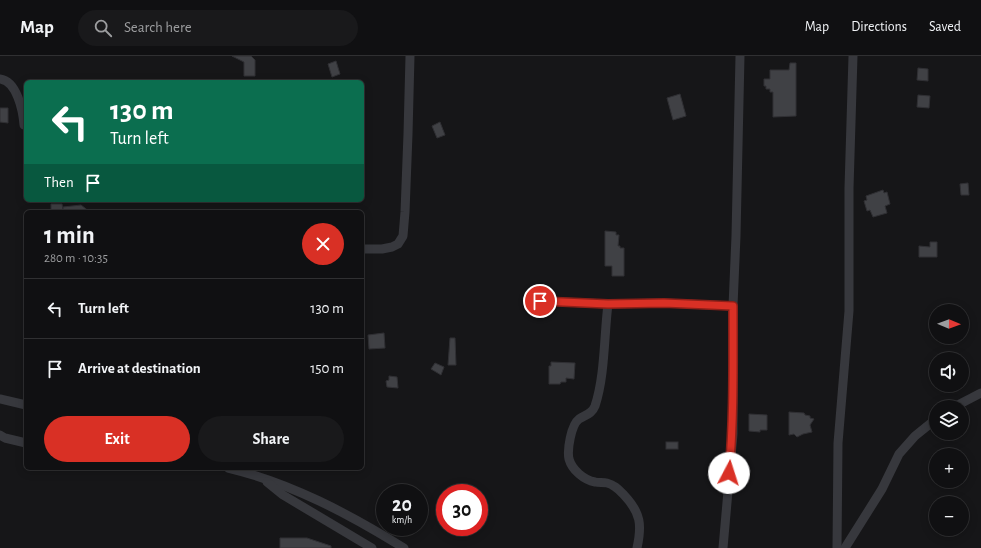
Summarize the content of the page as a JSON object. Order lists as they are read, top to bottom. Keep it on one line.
{"north":"right","page":{"header":"Map","search":"Search here","nav":["Map","Directions","Saved"],"turn":["130 m","Turn left"],"then":"Then","heading":["1 min","280 m · 10:35"],"list":[{"name":"Turn left","value":"130 m"},{"name":"Arrive at destination","value":"150 m"}],"map_buttons":["+","−"],"buttons":["Exit","Share"],"speed":"20 km/h","limit":"30"}}
